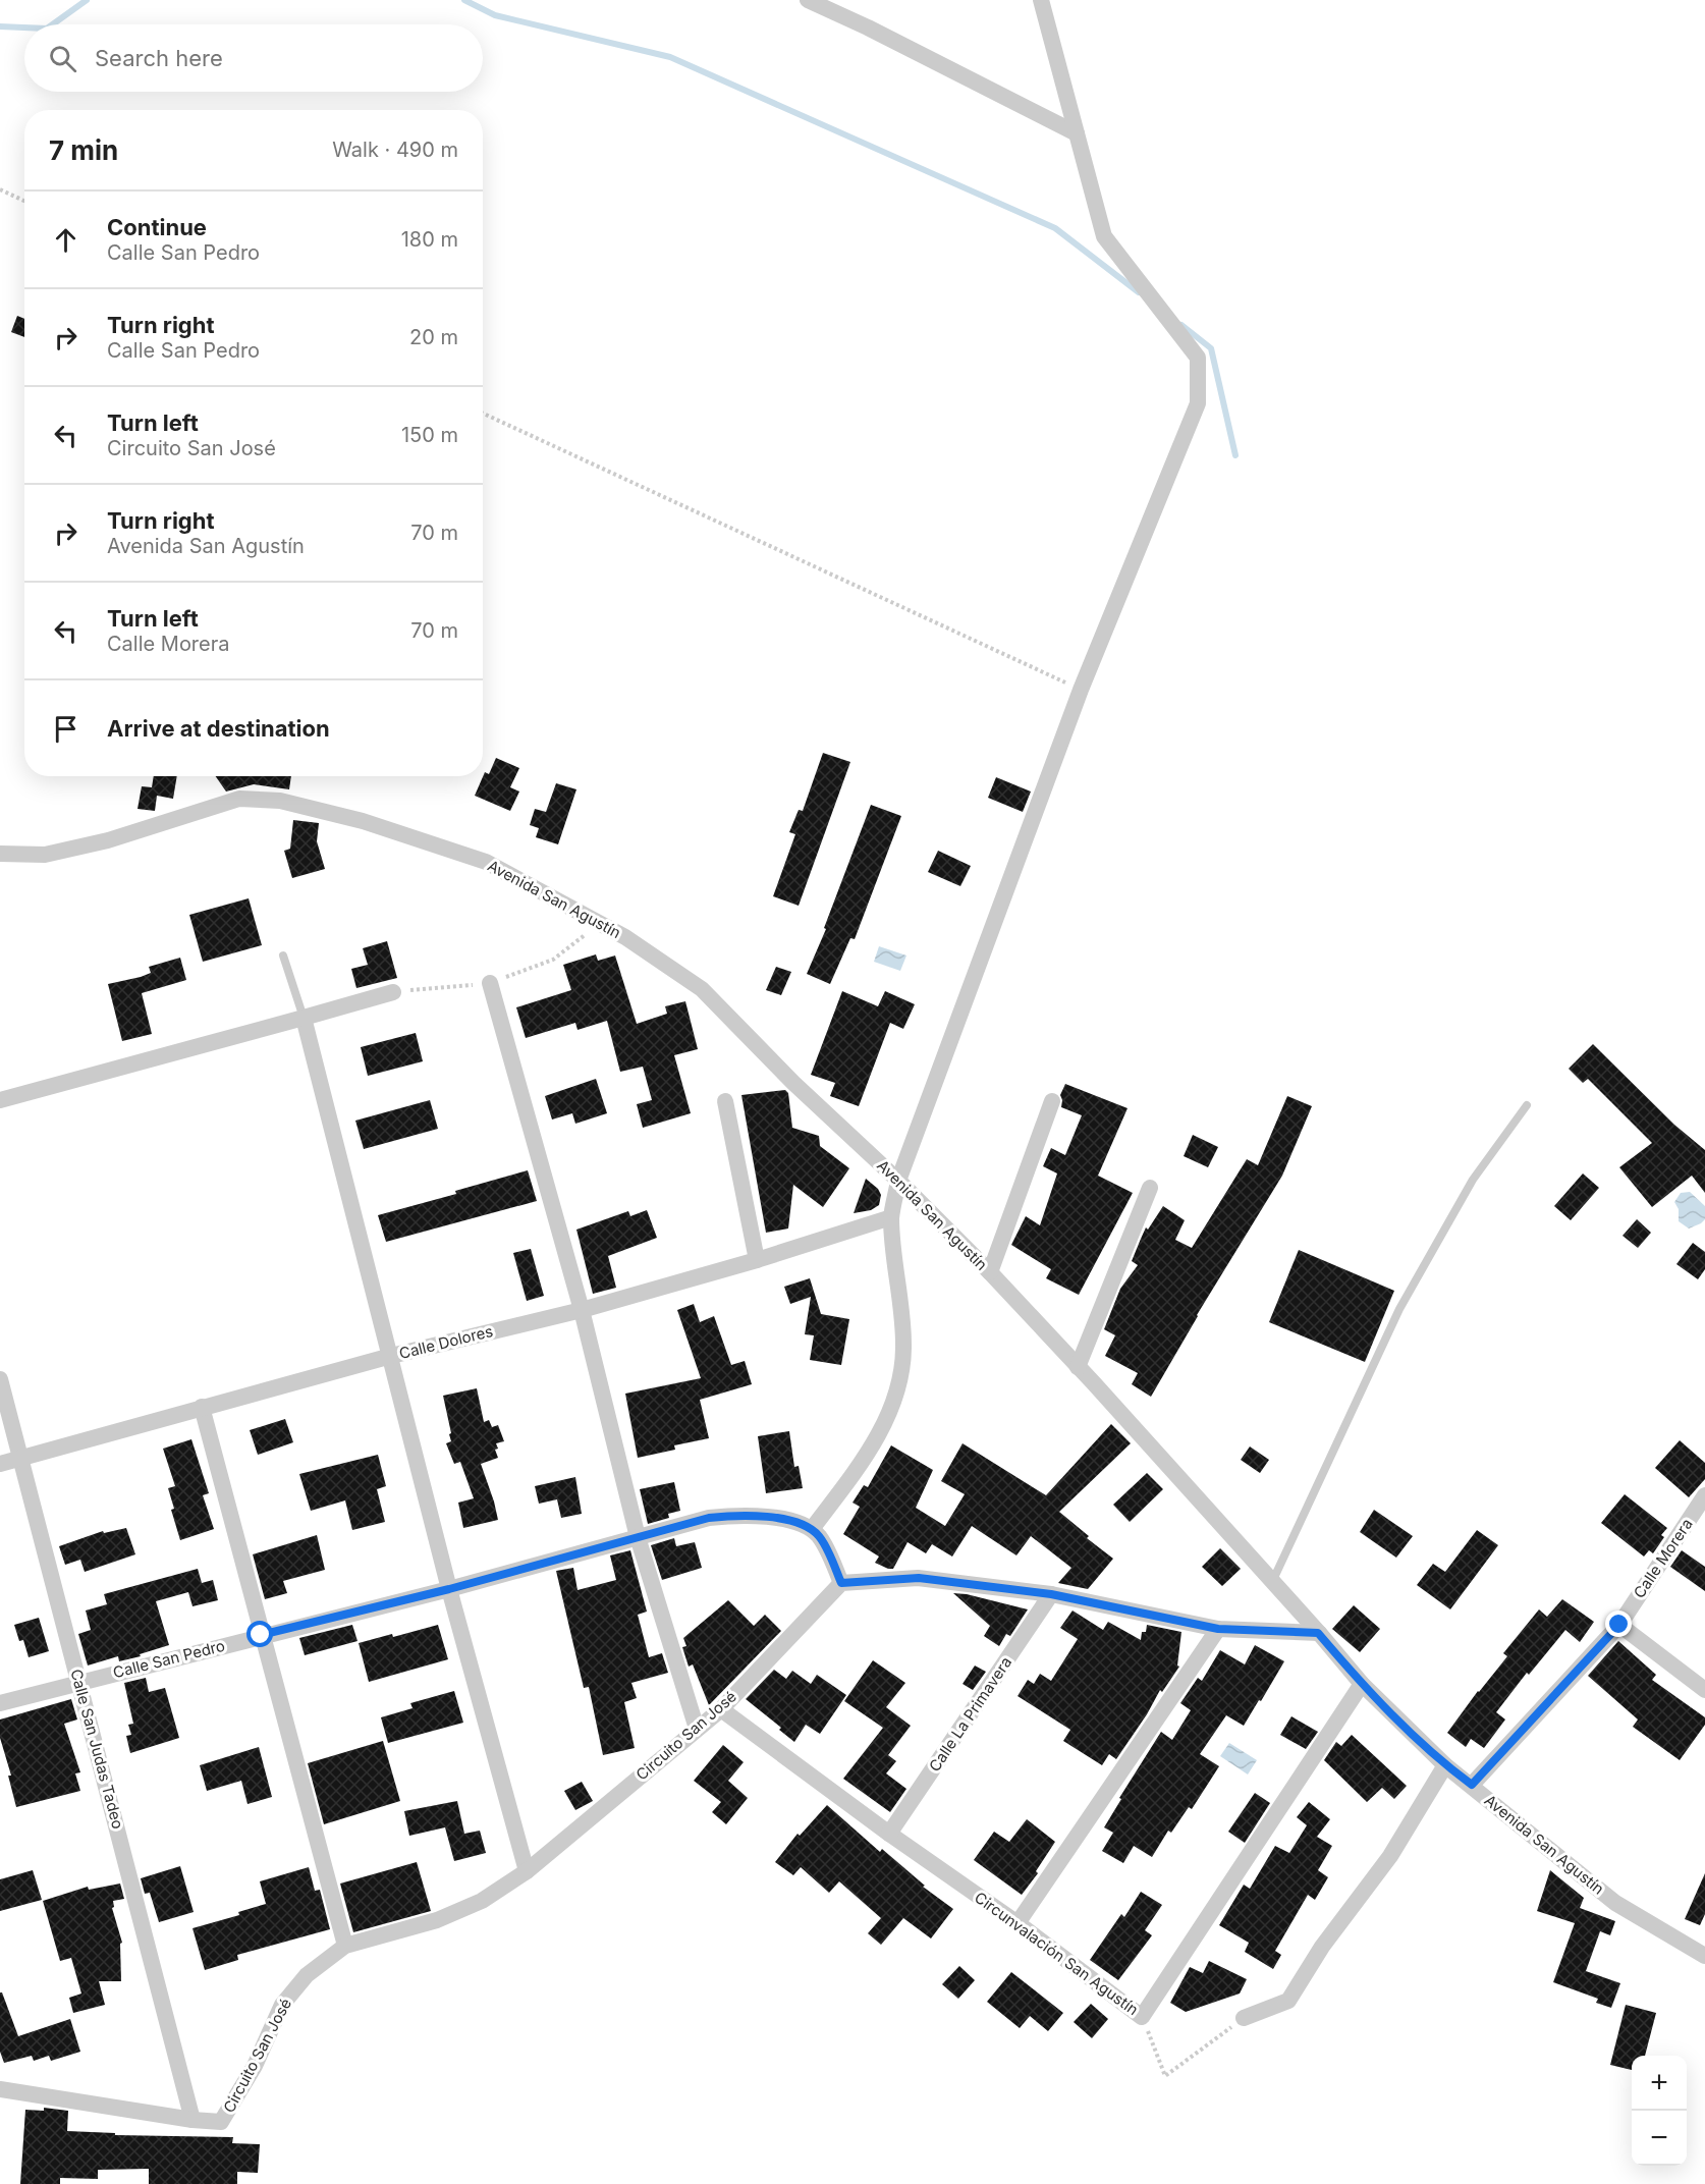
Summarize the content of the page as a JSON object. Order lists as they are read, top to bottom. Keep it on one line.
{"streets":{"street":["Avenida San Agustín","Calle Dolores","Calle Morera","Calle San Pedro","Calle La Primavera","Circuito San José","Calle San Judas Tadeo","Circunvalación San Agustín"]},"crossings":[["Avenida San Agustín","Calle Morera"],["Calle Dolores","Calle San Judas Tadeo"],["Calle San Pedro","Calle San Judas Tadeo"],["Calle La Primavera","Circunvalación San Agustín"],["Circuito San José","Calle San Judas Tadeo"],["Circuito San José","Circunvalación San Agustín"]],"page":{"search":"Search here","heading":["7 min","Walk · 490 m"],"list":[["Continue","Calle San Pedro","180 m"],["Turn right","Calle San Pedro","20 m"],["Turn left","Circuito San José","150 m"],["Turn right","Avenida San Agustín","70 m"],["Turn left","Calle Morera","70 m"],"Arrive at destination"],"map_buttons":["+","−"]}}
